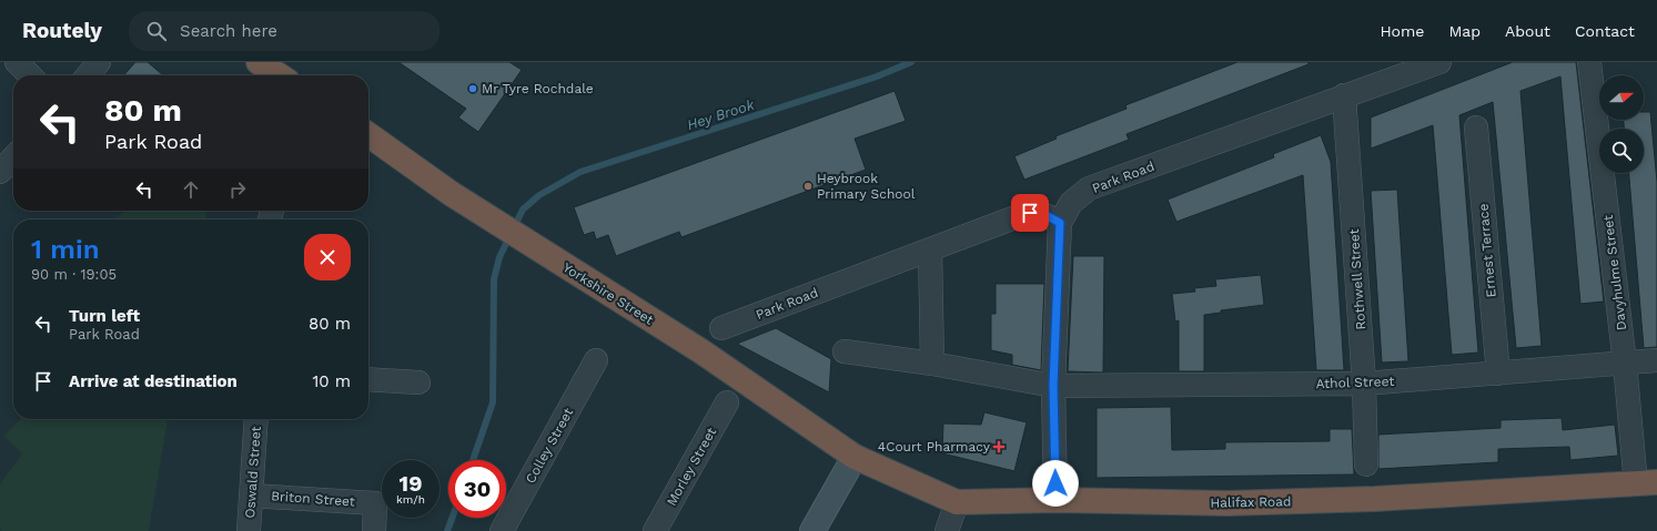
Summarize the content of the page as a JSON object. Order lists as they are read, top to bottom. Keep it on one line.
{"streets":{"highway":["Yorkshire Street","Halifax Road"],"street":["Park Road","Ernest Terrace","Davyhulme Street","Rothwell Street","Athol Street","Colley Street","Morley Street","Oswald Street","Briton Street"]},"crossings":[["Park Road","Rothwell Street"],["Ernest Terrace","Athol Street"],["Davyhulme Street","Athol Street"],["Davyhulme Street","Halifax Road"],["Rothwell Street","Athol Street"],["Yorkshire Street","Halifax Road"],["Oswald Street","Briton Street"]],"water":["Hey Brook"],"places":{"other":["Mr Tyre Rochdale","Heybrook Primary School"],"health":["4Court Pharmacy"]},"north":"right","page":{"header":"Routely","search":"Search here","nav":["Home","Map","About","Contact"],"turn":["80 m","Park Road"],"heading":["1 min","90 m · 19:05"],"list":[{"name":"Turn left","note":"Park Road","value":"80 m"},{"name":"Arrive at destination","value":"10 m"}],"speed":"19 km/h","limit":"30"}}
